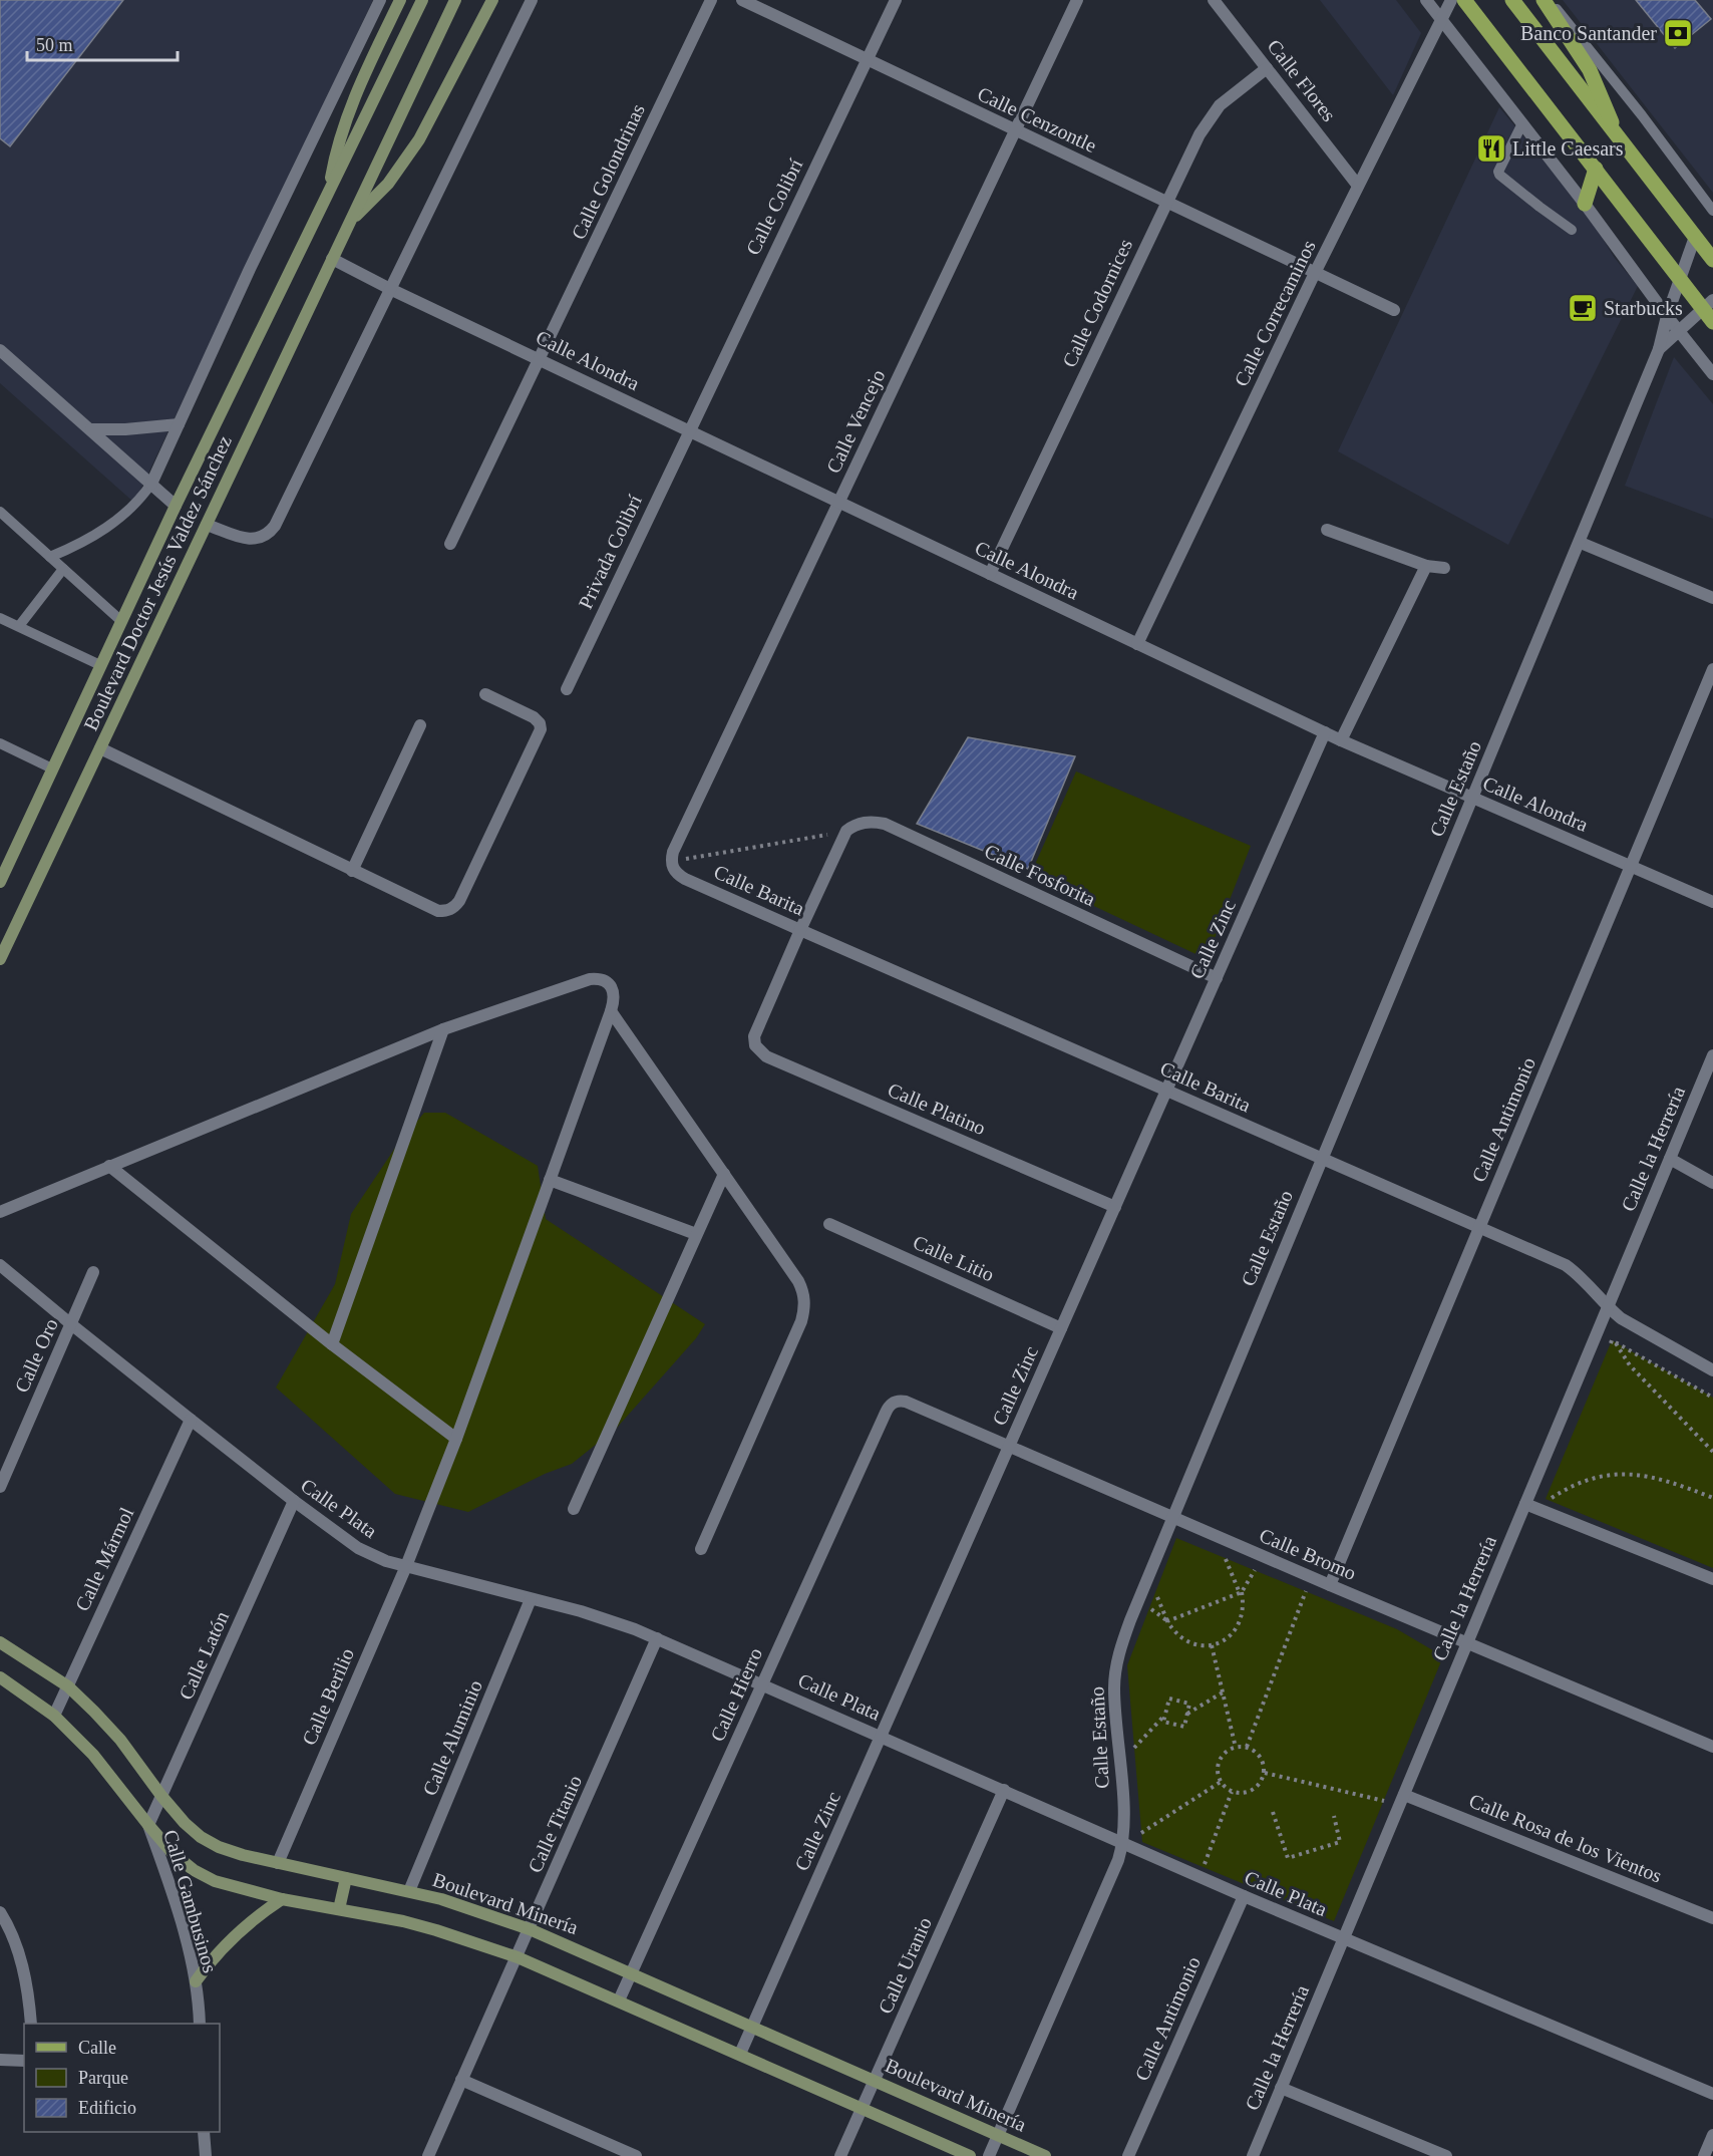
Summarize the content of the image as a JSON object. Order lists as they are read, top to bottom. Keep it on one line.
{"streets":{"street":["Calle Flores","Calle Cenzontle","Calle Golondrinas","Calle Colibrí","Calle Codornices","Calle Correcaminos","Calle Alondra","Calle Vencejo","Privada Colibrí","Boulevard Doctor Jesús Valdez Sánchez","Calle Estaño","Calle Fosforita","Calle Barita","Calle Zinc","Calle Platino","Calle Antimonio","Calle la Herrería","Calle Litio","Calle Oro","Calle Plata","Calle Bromo","Calle Mármol","Calle Latón","Calle Hierro","Calle Berilio","Calle Aluminio","Calle Titanio","Calle Rosa de los Vientos","Calle Gambusinos","Boulevard Minería","Calle Uranio"]},"crossings":[["Calle Flores","Calle Codornices"],["Calle Flores","Calle Correcaminos"],["Calle Cenzontle","Calle Colibrí"],["Calle Cenzontle","Calle Codornices"],["Calle Cenzontle","Calle Correcaminos"],["Calle Cenzontle","Calle Vencejo"],["Calle Golondrinas","Calle Alondra"],["Calle Colibrí","Calle Alondra"],["Calle Colibrí","Privada Colibrí"],["Calle Codornices","Calle Alondra"],["Calle Correcaminos","Calle Alondra"],["Calle Alondra","Calle Vencejo"],["Calle Alondra","Privada Colibrí"],["Calle Alondra","Boulevard Doctor Jesús Valdez Sánchez"],["Calle Alondra","Calle Estaño"],["Calle Alondra","Calle Zinc"],["Calle Alondra","Calle Antimonio"],["Calle Vencejo","Calle Barita"],["Calle Estaño","Calle Barita"],["Calle Estaño","Calle Plata"],["Calle Estaño","Calle Bromo"],["Calle Estaño","Boulevard Minería"],["Calle Fosforita","Calle Zinc"],["Calle Barita","Calle Zinc"],["Calle Barita","Calle Platino"],["Calle Barita","Calle Antimonio"],["Calle Barita","Calle la Herrería"],["Calle Zinc","Calle Platino"],["Calle Zinc","Calle Litio"],["Calle Zinc","Calle Plata"],["Calle Zinc","Calle Bromo"],["Calle Zinc","Boulevard Minería"],["Calle Antimonio","Calle Plata"],["Calle Antimonio","Calle Bromo"],["Calle la Herrería","Calle Plata"],["Calle la Herrería","Calle Bromo"],["Calle la Herrería","Calle Rosa de los Vientos"],["Calle Oro","Calle Plata"],["Calle Plata","Calle Mármol"],["Calle Plata","Calle Latón"],["Calle Plata","Calle Hierro"],["Calle Plata","Calle Berilio"],["Calle Plata","Calle Aluminio"],["Calle Plata","Calle Titanio"],["Calle Plata","Calle Uranio"],["Calle Bromo","Calle Hierro"],["Calle Mármol","Boulevard Minería"],["Calle Latón","Calle Gambusinos"],["Calle Latón","Boulevard Minería"],["Calle Hierro","Boulevard Minería"],["Calle Berilio","Boulevard Minería"],["Calle Aluminio","Boulevard Minería"],["Calle Titanio","Boulevard Minería"],["Boulevard Minería","Calle Uranio"]],"places":{"bank":["Banco Santander"],"restaurant":["Little Caesars"],"cafe":["Starbucks"]},"legend":["Calle","Parque","Edificio"],"scale_bar":"50 m"}
